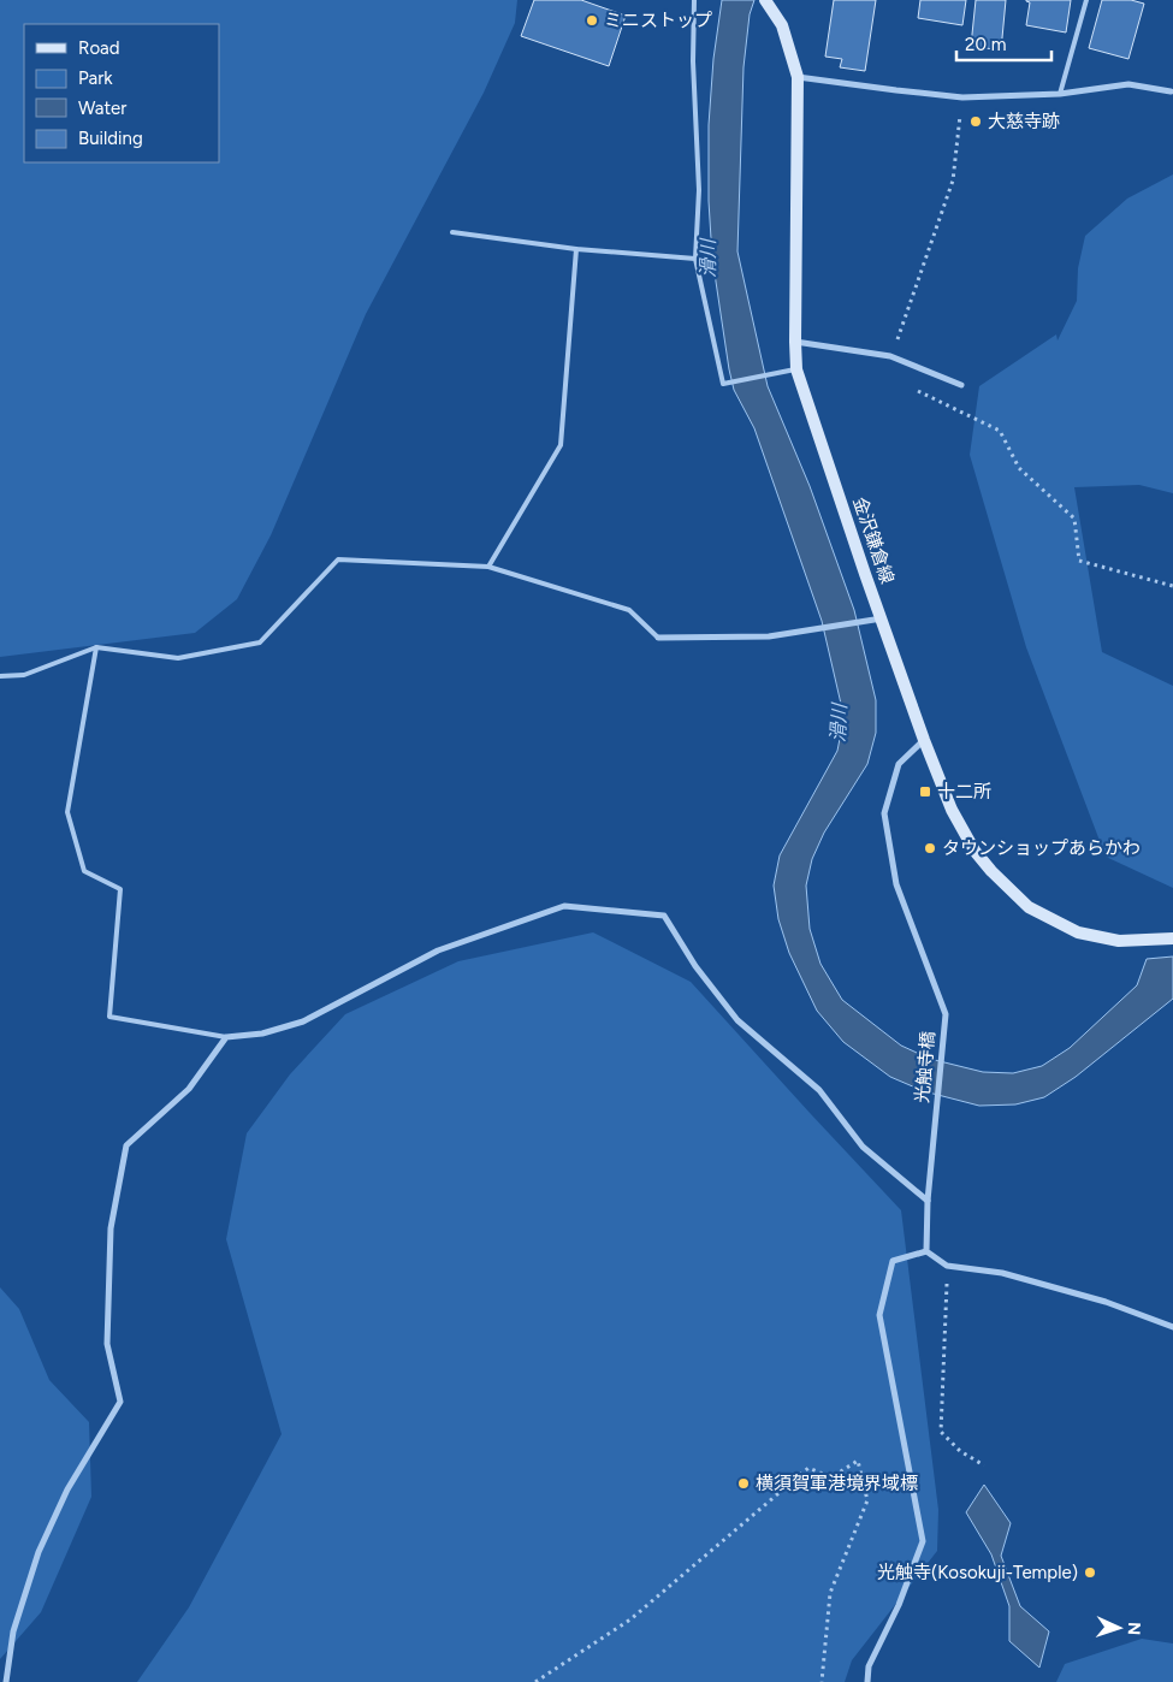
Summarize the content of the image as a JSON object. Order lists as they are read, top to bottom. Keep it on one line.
{"streets":{"main road":["金沢鎌倉線"],"street":["光触寺橋"]},"crossings":[["金沢鎌倉線","光触寺橋"]],"water":["滑川"],"places":{"other":["ミニストップ","大慈寺跡","タウンショップあらかわ","横須賀軍港境界域標","光触寺(Kosokuji-Temple)"],"transit":["十二所"]},"legend":["Road","Park","Water","Building"],"scale_bar":"20 m","north":"right"}
